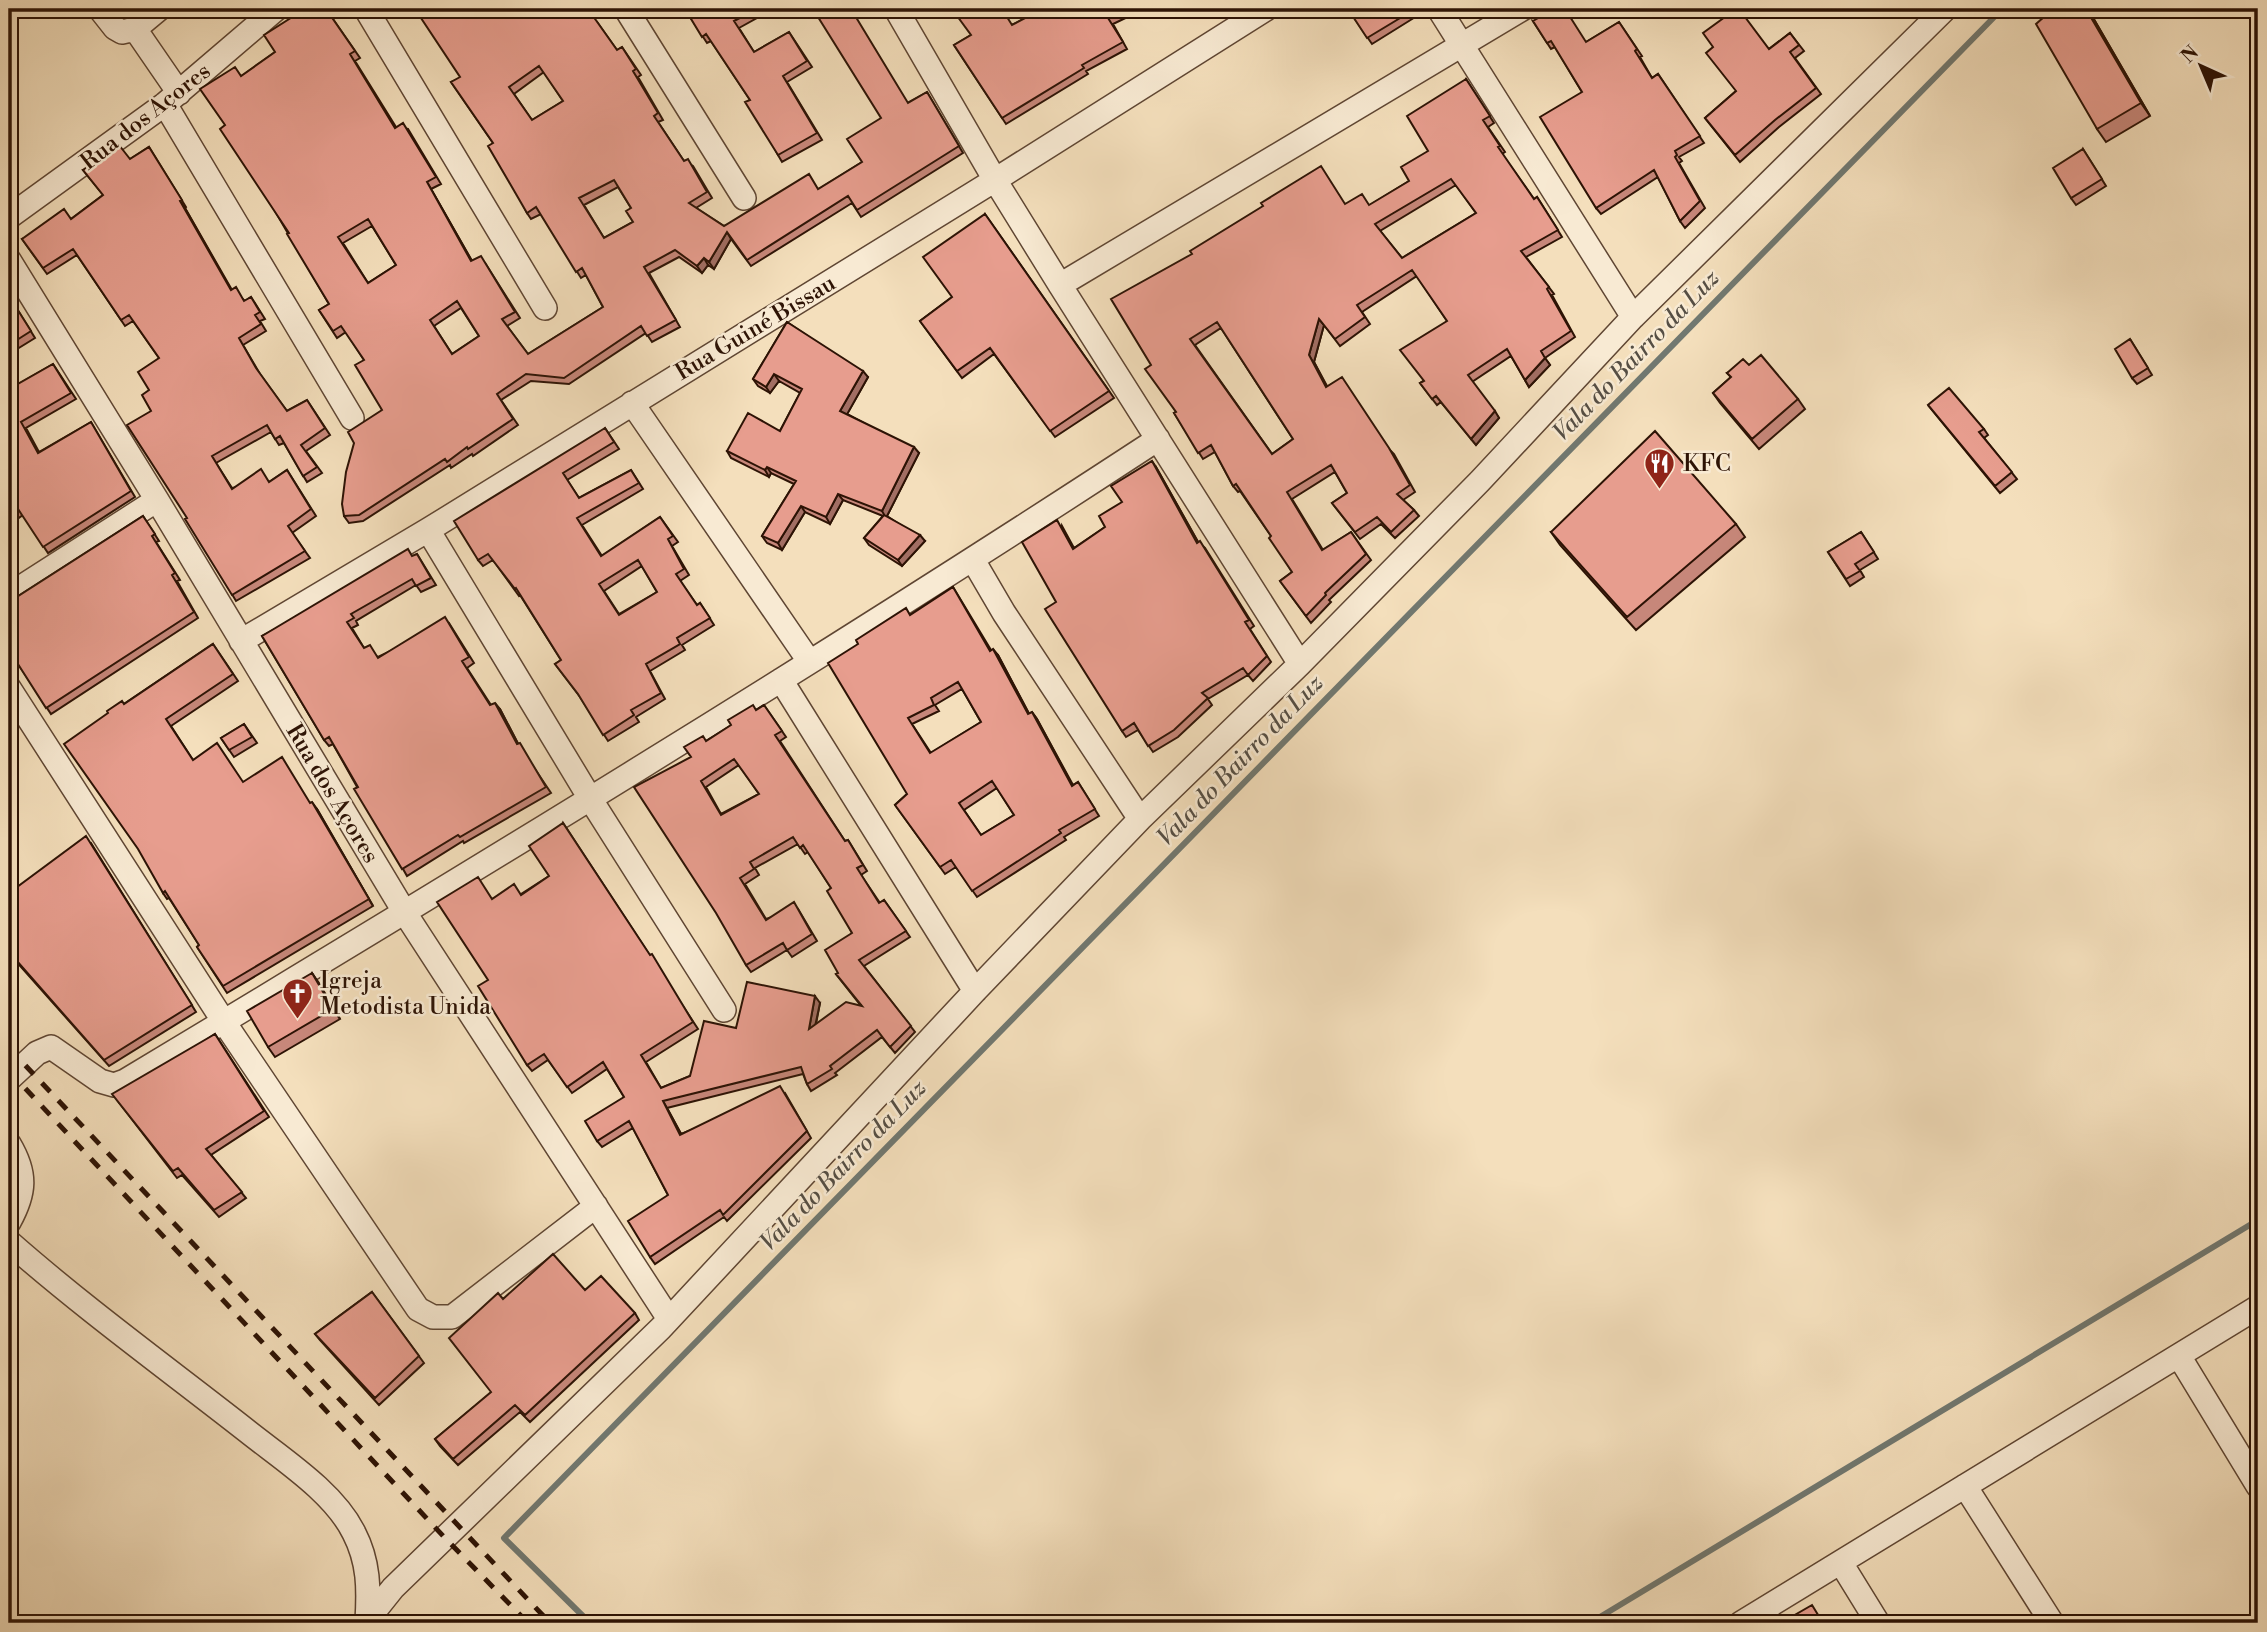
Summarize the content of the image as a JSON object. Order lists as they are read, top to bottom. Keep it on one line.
{"streets":{"street":["Rua dos Açores","Rua Guiné Bissau"]},"crossings":[["Rua dos Açores","Rua Guiné Bissau"]],"water":["Vala do Bairro da Luz"],"places":{"restaurant":["KFC"],"church":["Igreja Metodista Unida"]},"north":"top left"}
